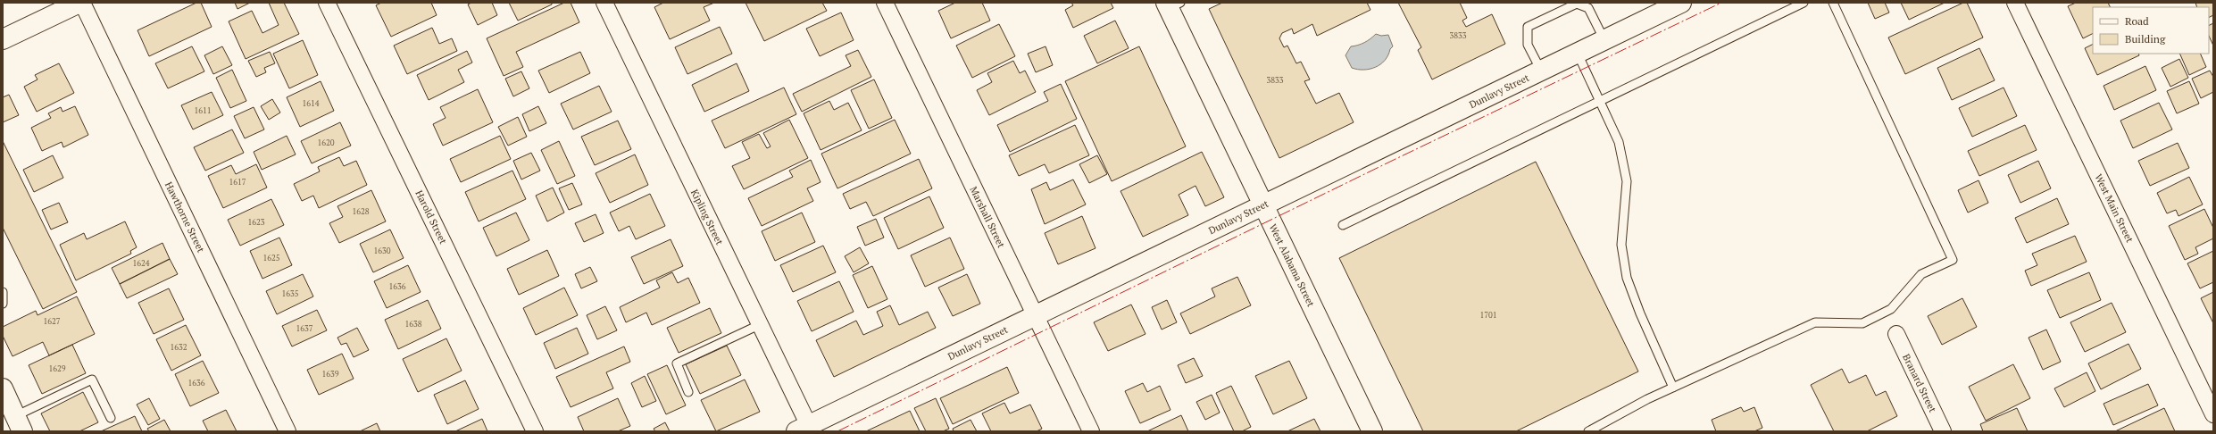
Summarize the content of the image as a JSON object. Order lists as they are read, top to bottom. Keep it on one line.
{"streets":{"street":["Dunlavy Street","West Main Street","Hawthorne Street","Harold Street","Kipling Street","Marshall Street","West Alabama Street","Branard Street"]},"crossings":[["Dunlavy Street","Kipling Street"],["Dunlavy Street","Marshall Street"],["Dunlavy Street","West Alabama Street"]],"house_numbers":["3833","3833","1614","1611","1620","1617","1628","1623","1630","1625","1624","1636","1635","1701","1627","1638","1637","1632","1629","1639","1636"],"legend":["Road","Building"]}
